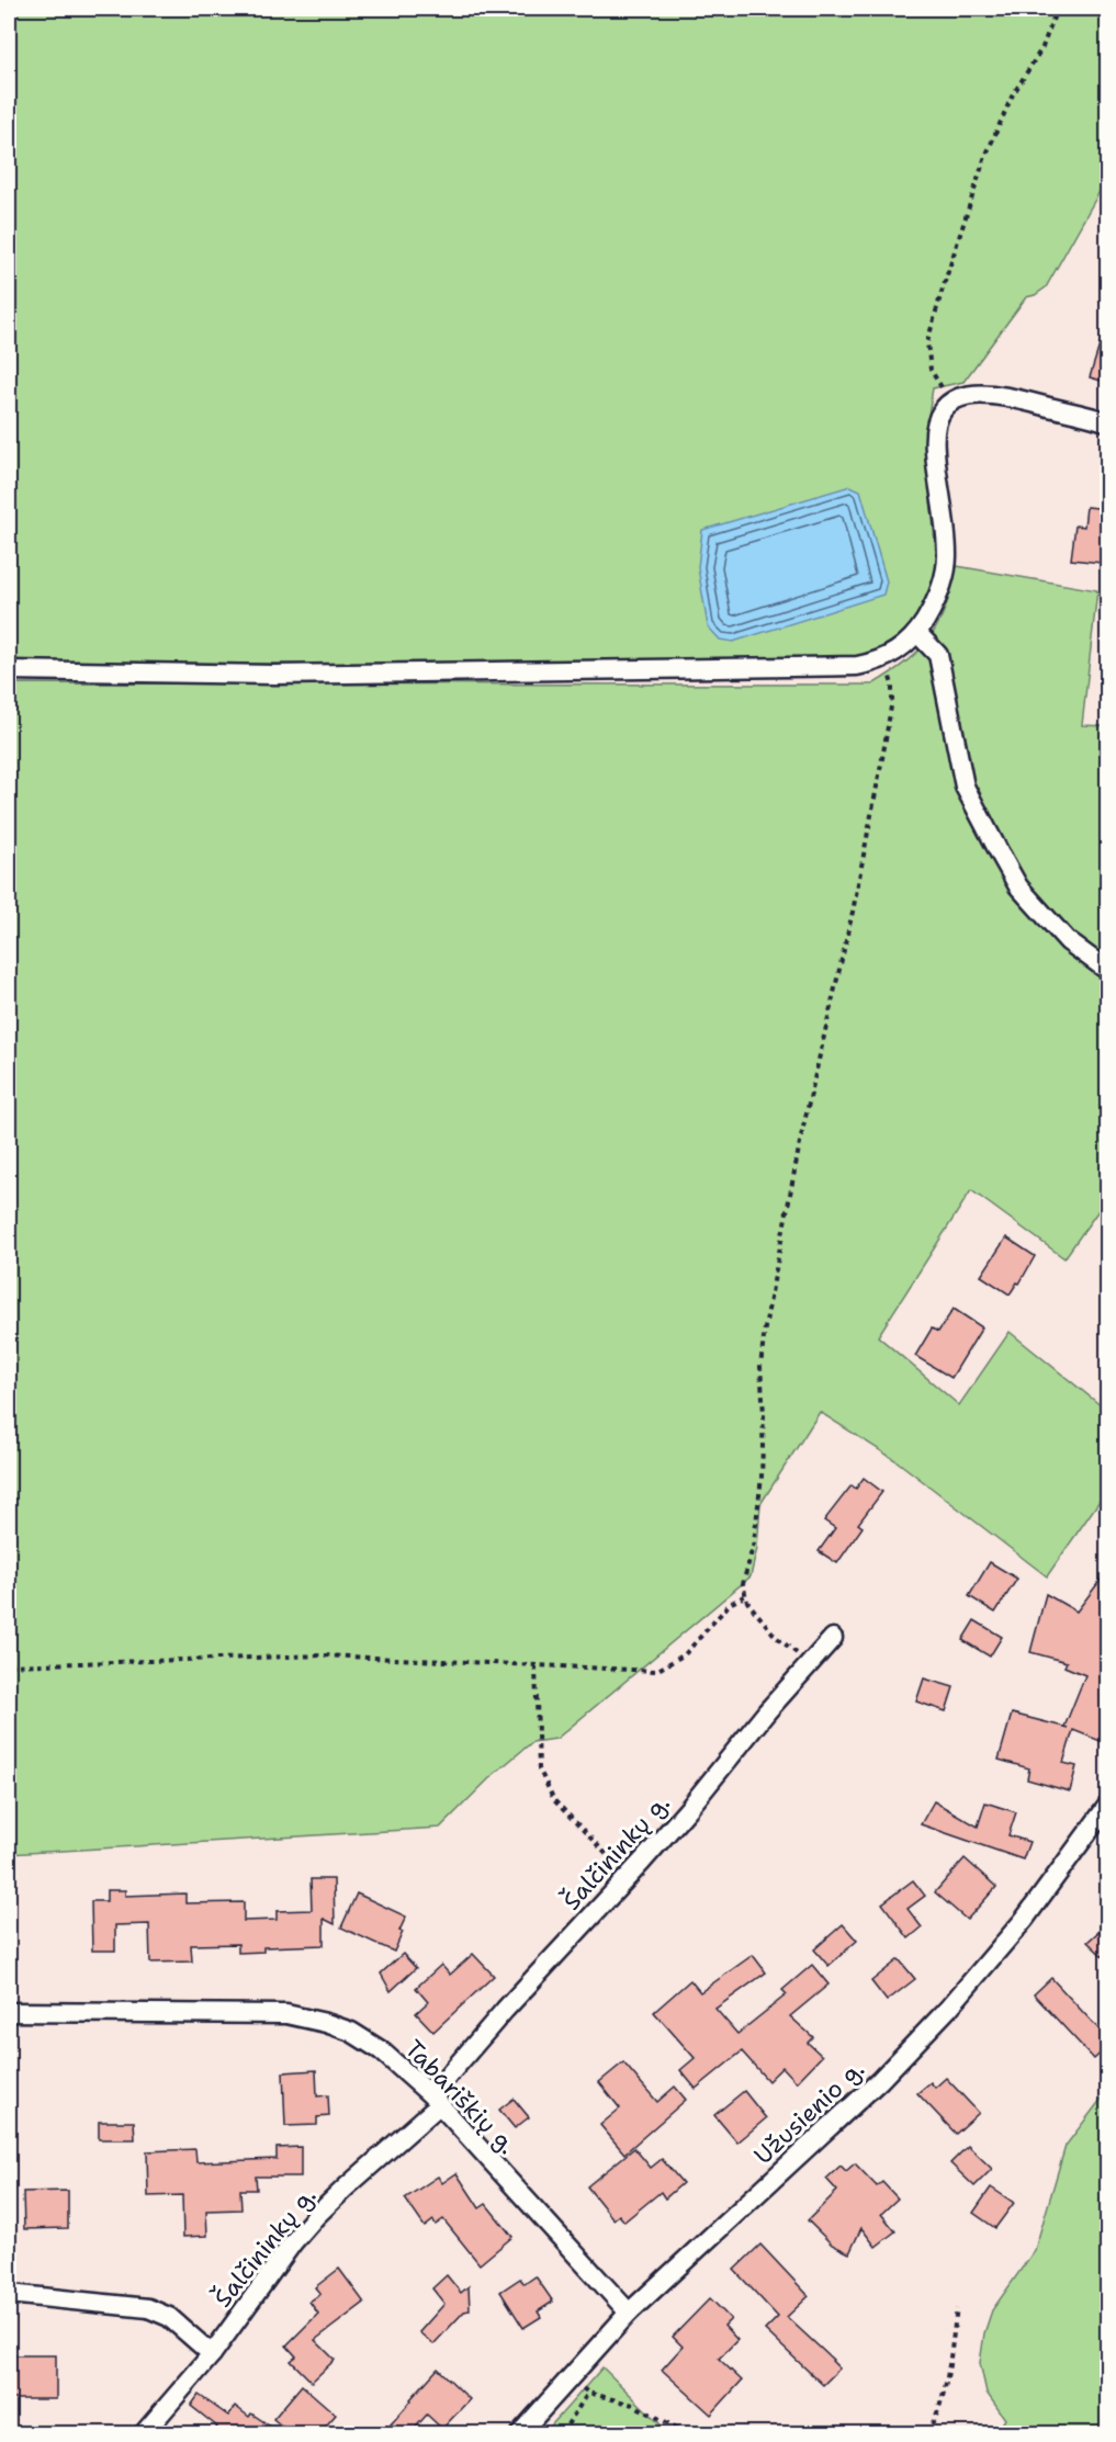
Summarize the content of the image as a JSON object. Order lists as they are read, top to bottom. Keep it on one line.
{"streets":{"street":["Šalčininkų g.","Tabariškių g.","Užusienio g."]},"crossings":[["Šalčininkų g.","Tabariškių g."],["Tabariškių g.","Užusienio g."]]}
